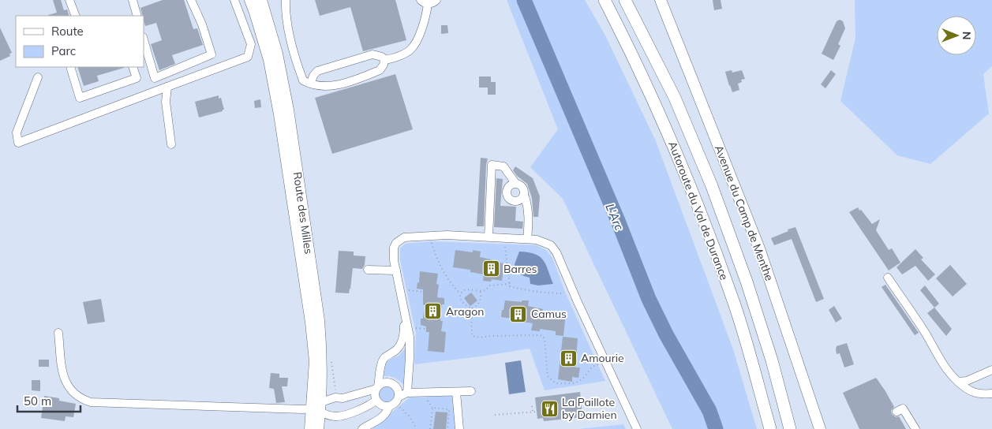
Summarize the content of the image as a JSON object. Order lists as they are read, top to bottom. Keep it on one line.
{"streets":{"highway":["Autoroute du Val de Durance"],"main road":["Route des Milles","Avenue du Camp de Menthe"]},"water":["L'Arc"],"places":{"building":["Barres","Aragon","Camus","Amourie"],"restaurant":["La Paillote by Damien"]},"legend":["Route","Parc"],"scale_bar":"50 m","north":"right"}
